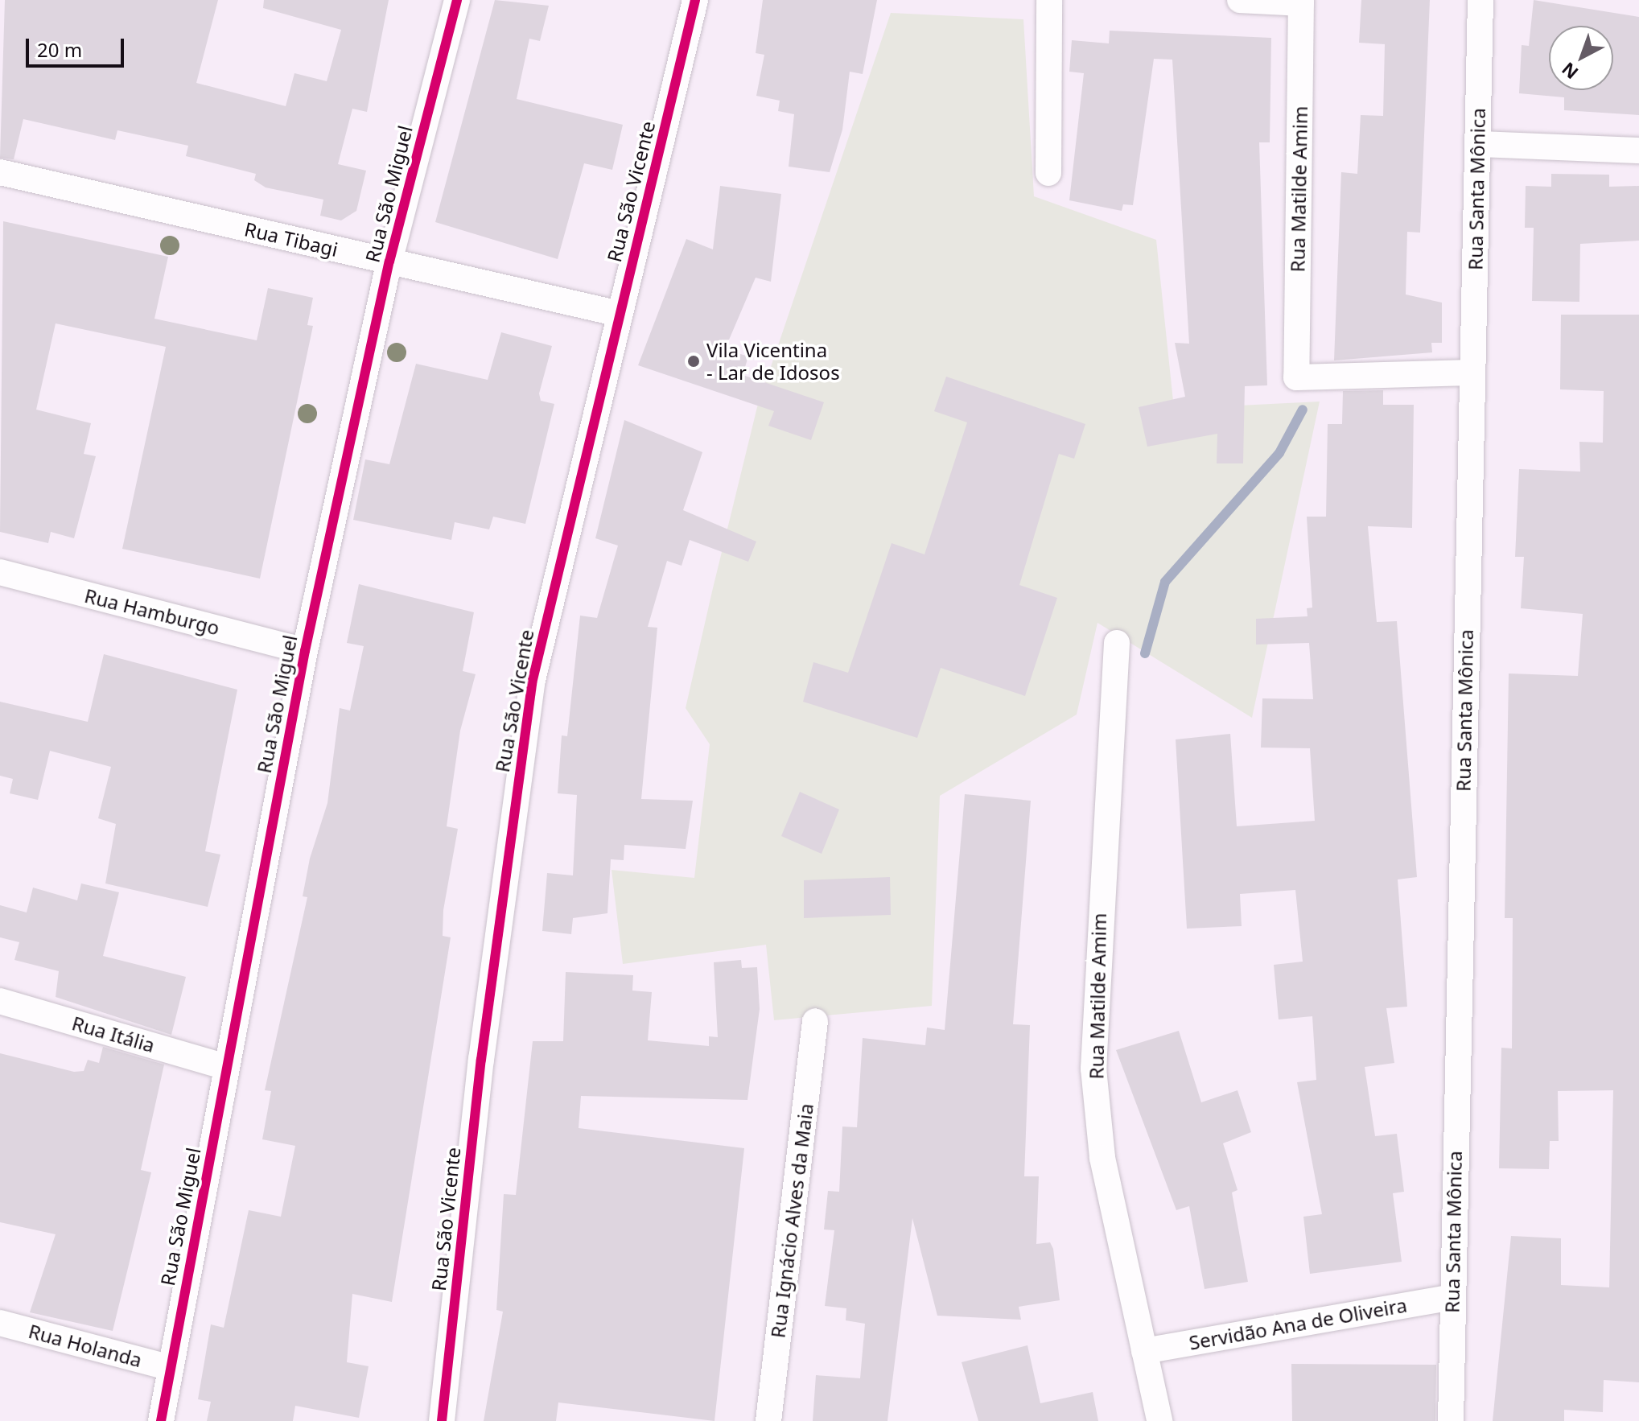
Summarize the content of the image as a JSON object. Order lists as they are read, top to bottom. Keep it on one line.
{"streets":{"street":["Rua Matilde Amim","Rua Santa Mônica","Rua São Vicente","Rua São Miguel","Rua Tibagi","Rua Hamburgo","Rua Itália","Rua Ignácio Alves da Maia","Servidão Ana de Oliveira","Rua Holanda"]},"crossings":[["Rua Matilde Amim","Rua Santa Mônica"],["Rua Matilde Amim","Servidão Ana de Oliveira"],["Rua Santa Mônica","Servidão Ana de Oliveira"],["Rua São Vicente","Rua Tibagi"],["Rua São Miguel","Rua Tibagi"],["Rua São Miguel","Rua Hamburgo"],["Rua São Miguel","Rua Itália"],["Rua São Miguel","Rua Holanda"]],"places":["Vila Vicentina - Lar de Idosos"],"scale_bar":"20 m","north":"bottom left"}
